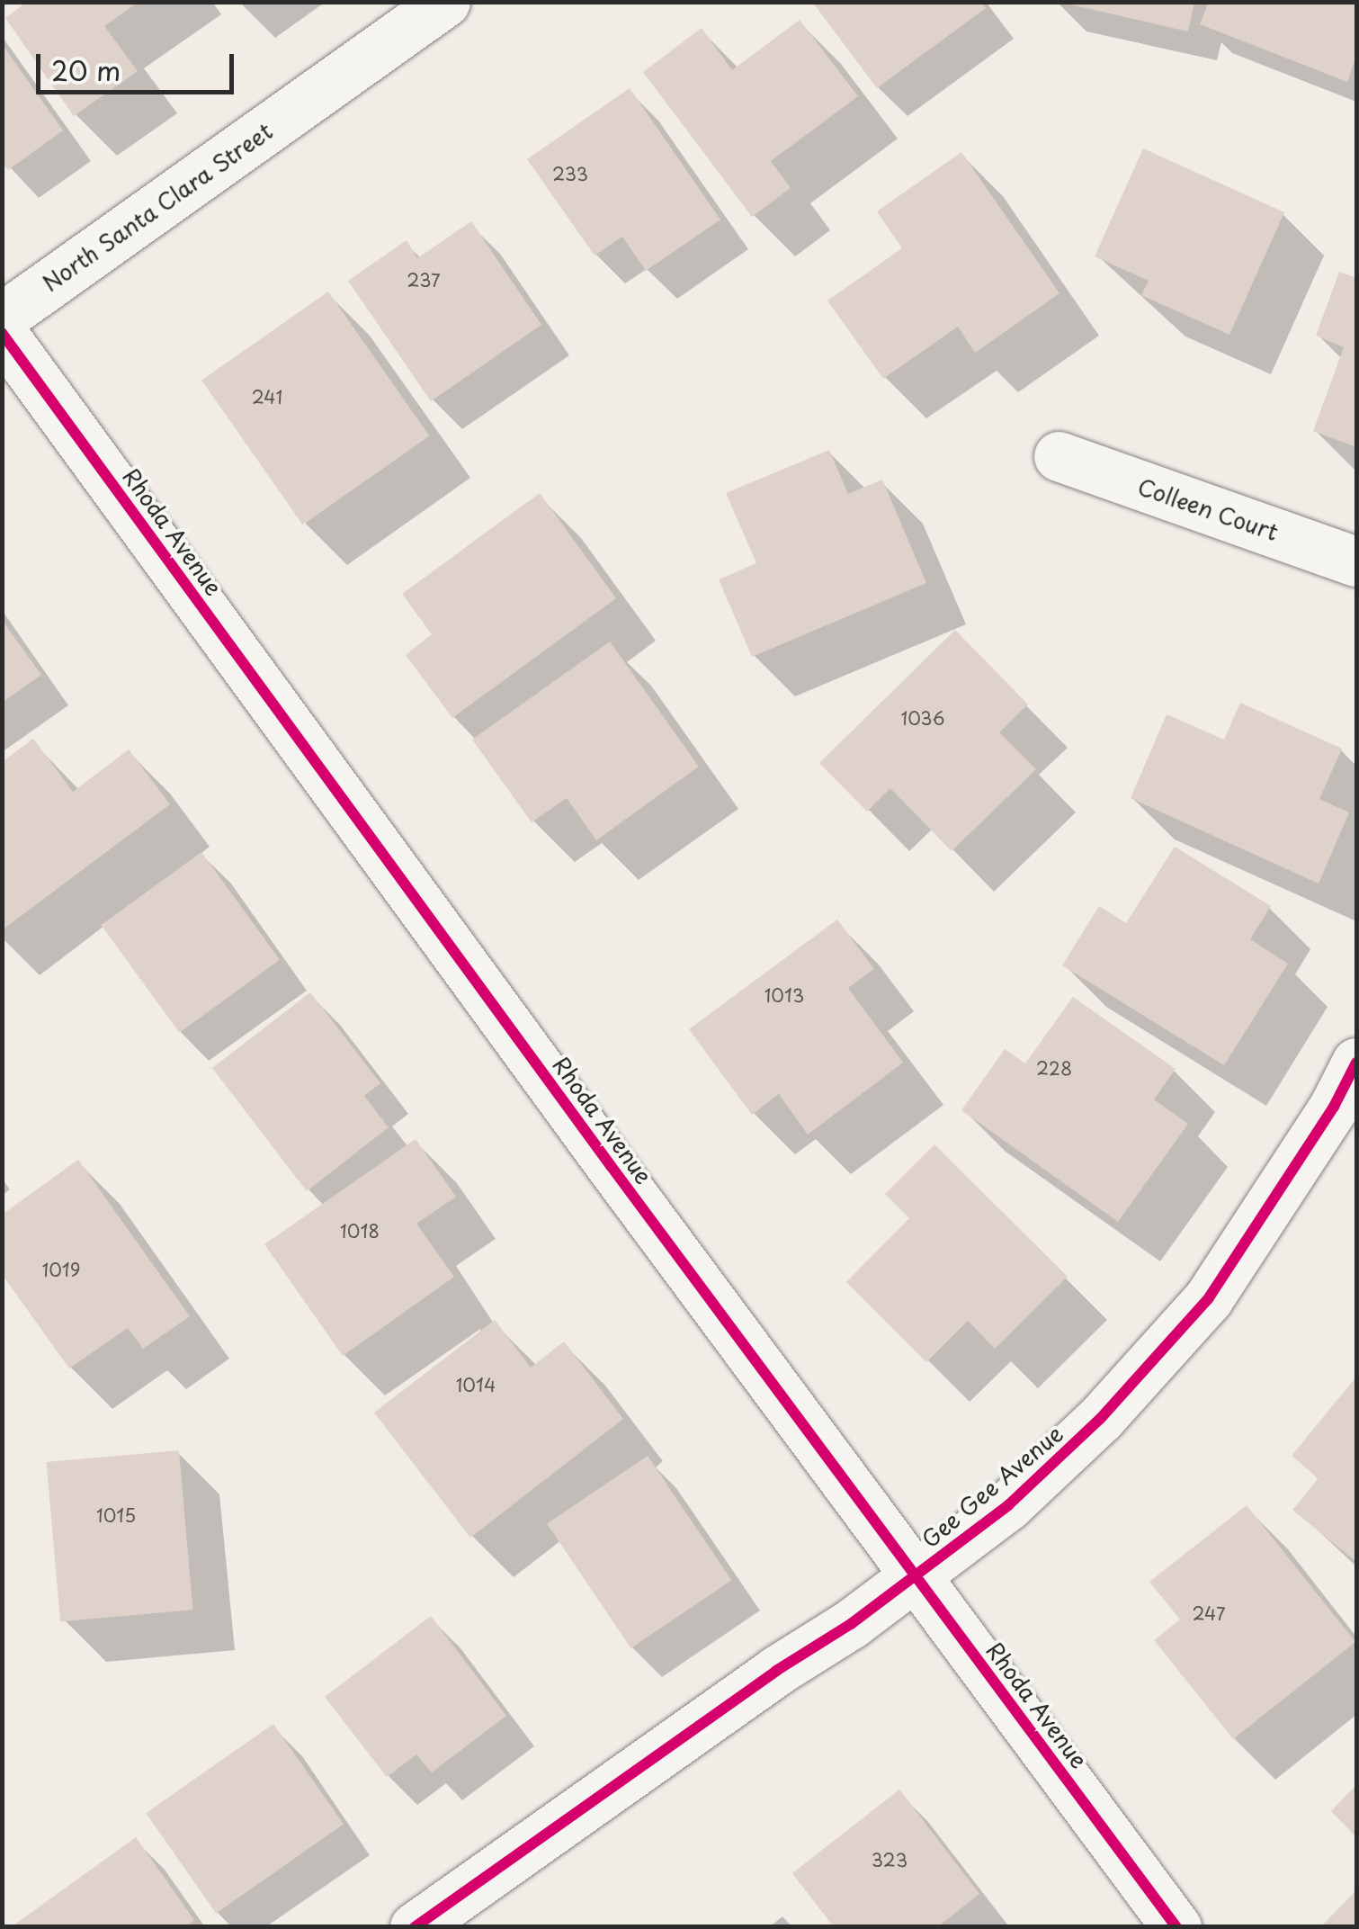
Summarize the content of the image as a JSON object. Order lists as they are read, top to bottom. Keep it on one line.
{"streets":{"street":["North Santa Clara Street","Colleen Court","Rhoda Avenue","Gee Gee Avenue"]},"crossings":[["Rhoda Avenue","Gee Gee Avenue"]],"house_numbers":["233","237","241","1036","1013","228","1018","1019","1014","1015","247","323"],"scale_bar":"20 m"}
